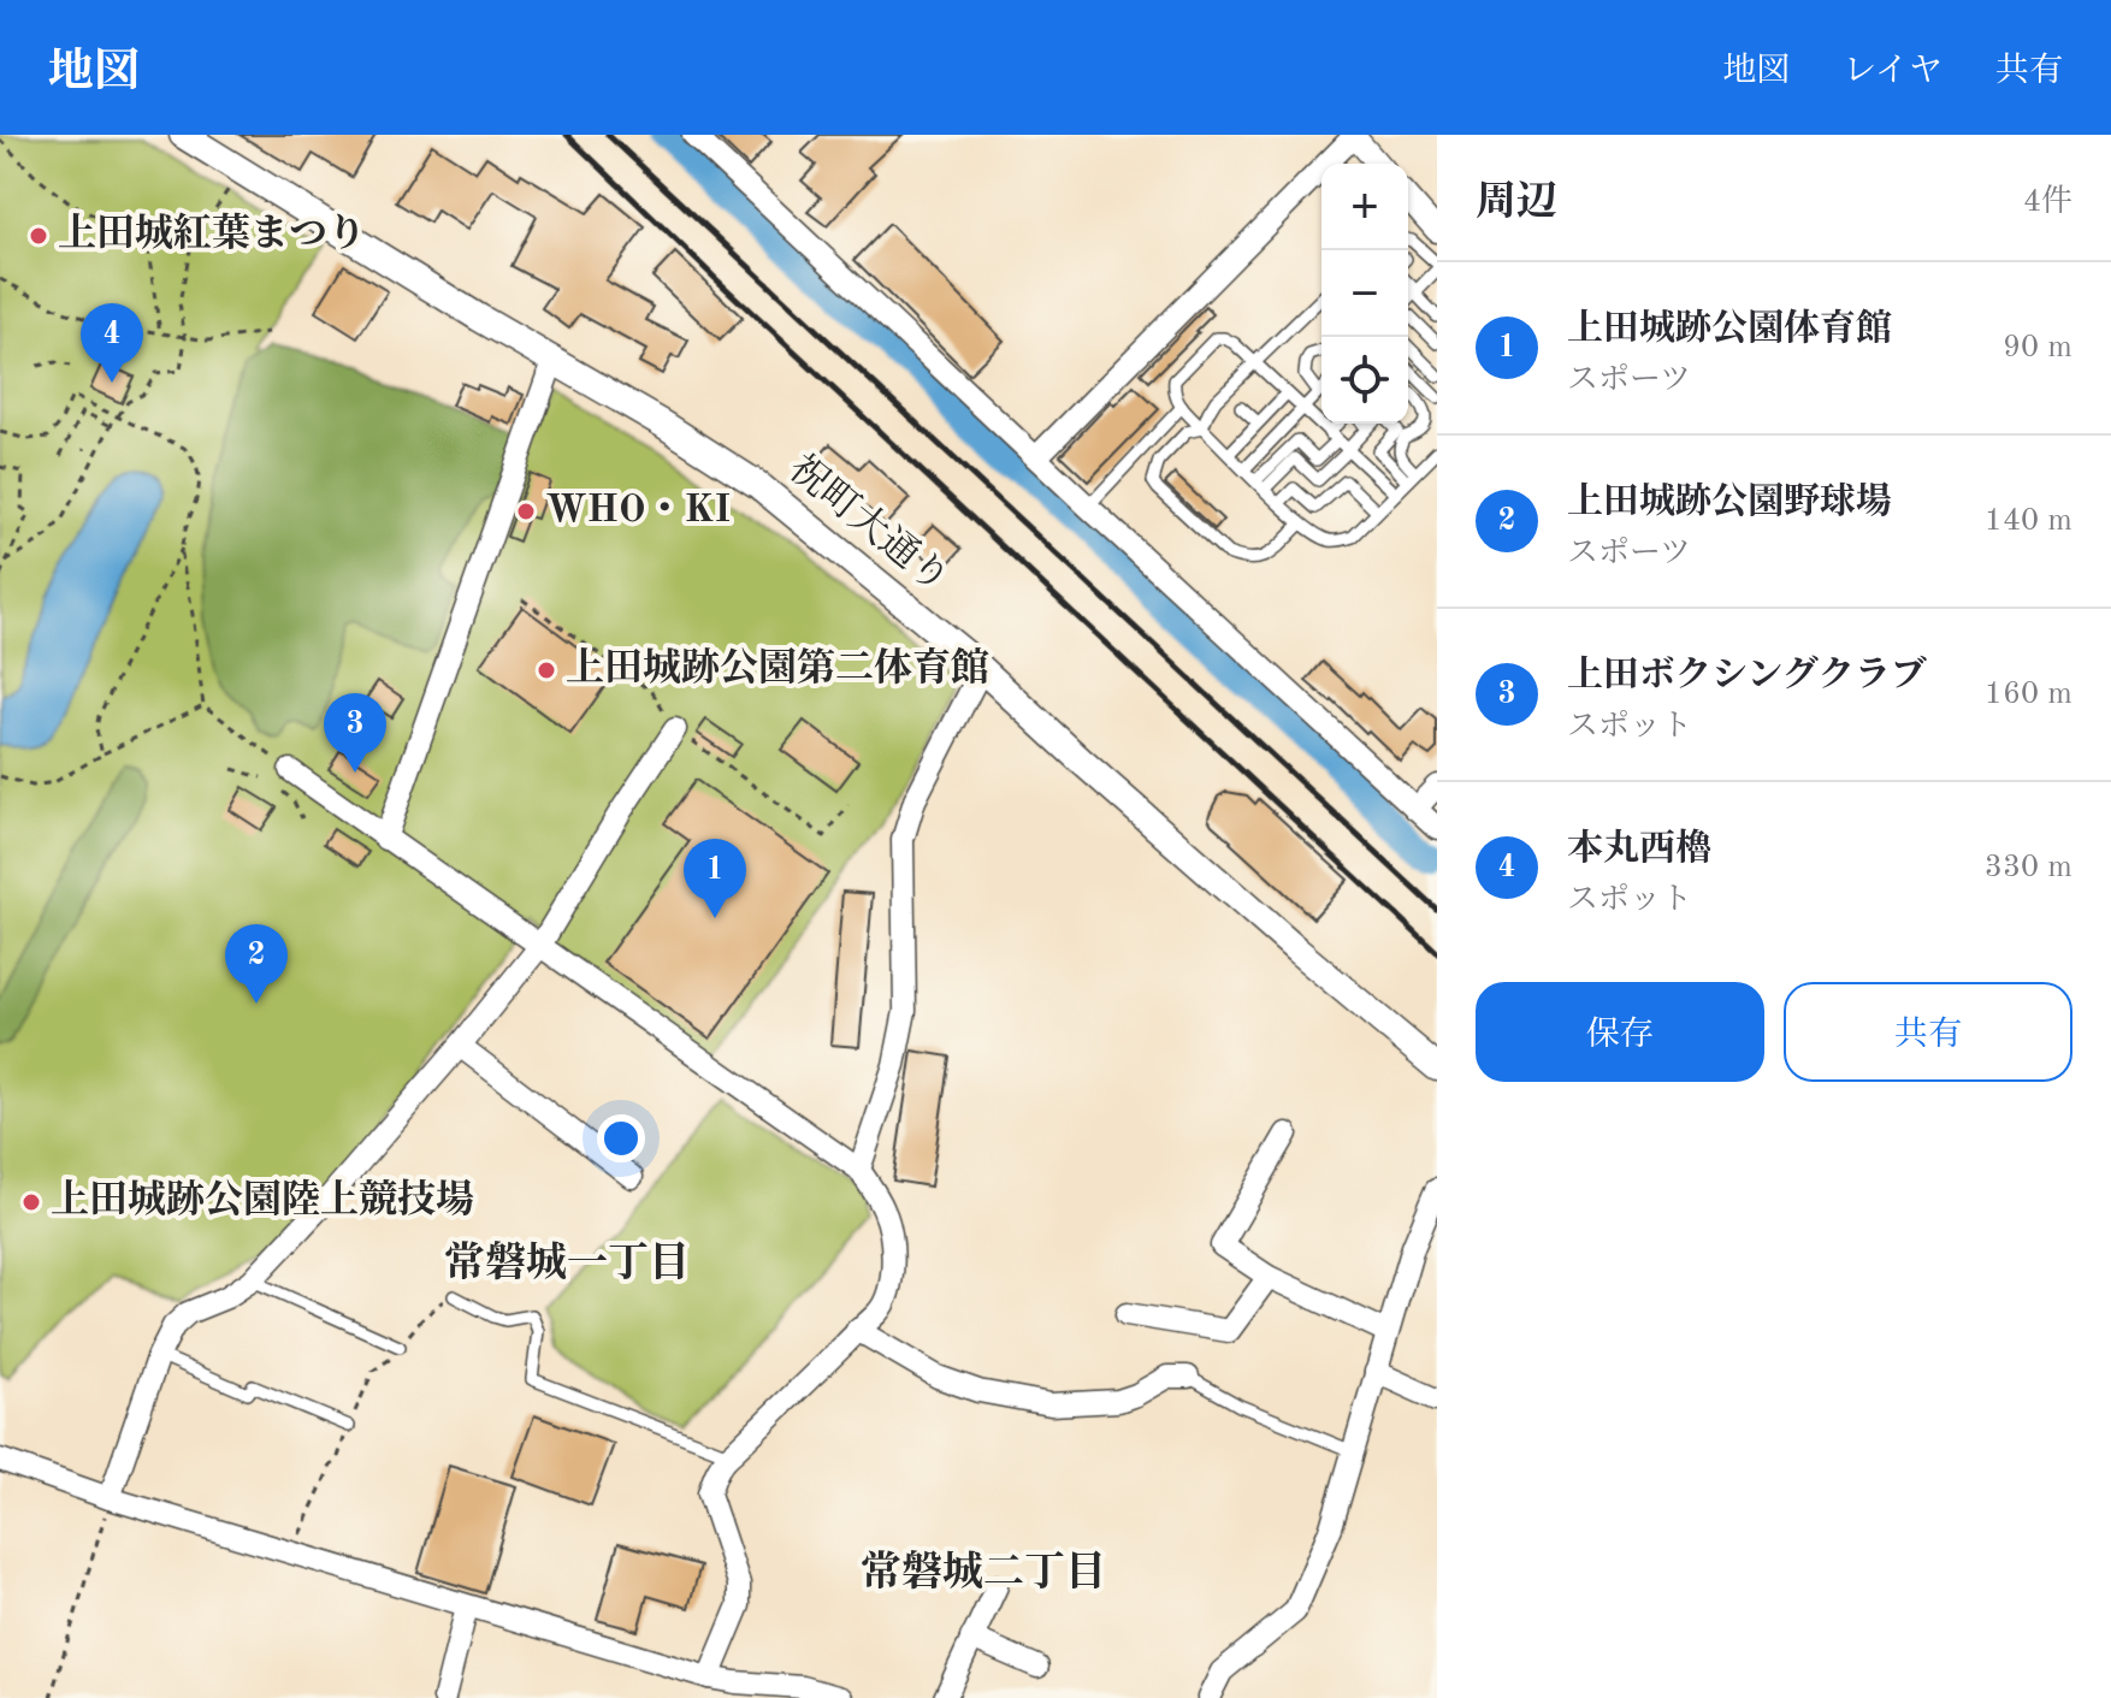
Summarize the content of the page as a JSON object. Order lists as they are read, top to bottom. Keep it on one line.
{"streets":{"street":["祝町大通り"]},"districts":["常磐城一丁目","常磐城二丁目"],"places":["上田城紅葉まつり","WHO・KI","上田城跡公園第二体育館","上田城跡公園陸上競技場"],"page":{"header":"地図","nav":["地図","レイヤ","共有"],"heading":["周辺","4件"],"map_buttons":["+","−"],"list":[{"mark":"1","name":"上田城跡公園体育館","note":"スポーツ","value":"90 m"},{"mark":"2","name":"上田城跡公園野球場","note":"スポーツ","value":"140 m"},{"mark":"3","name":"上田ボクシングクラブ","note":"スポット","value":"160 m"},{"mark":"4","name":"本丸西櫓","note":"スポット","value":"330 m"}],"pins":["4","3","1","2"],"buttons":["保存","共有"]}}
